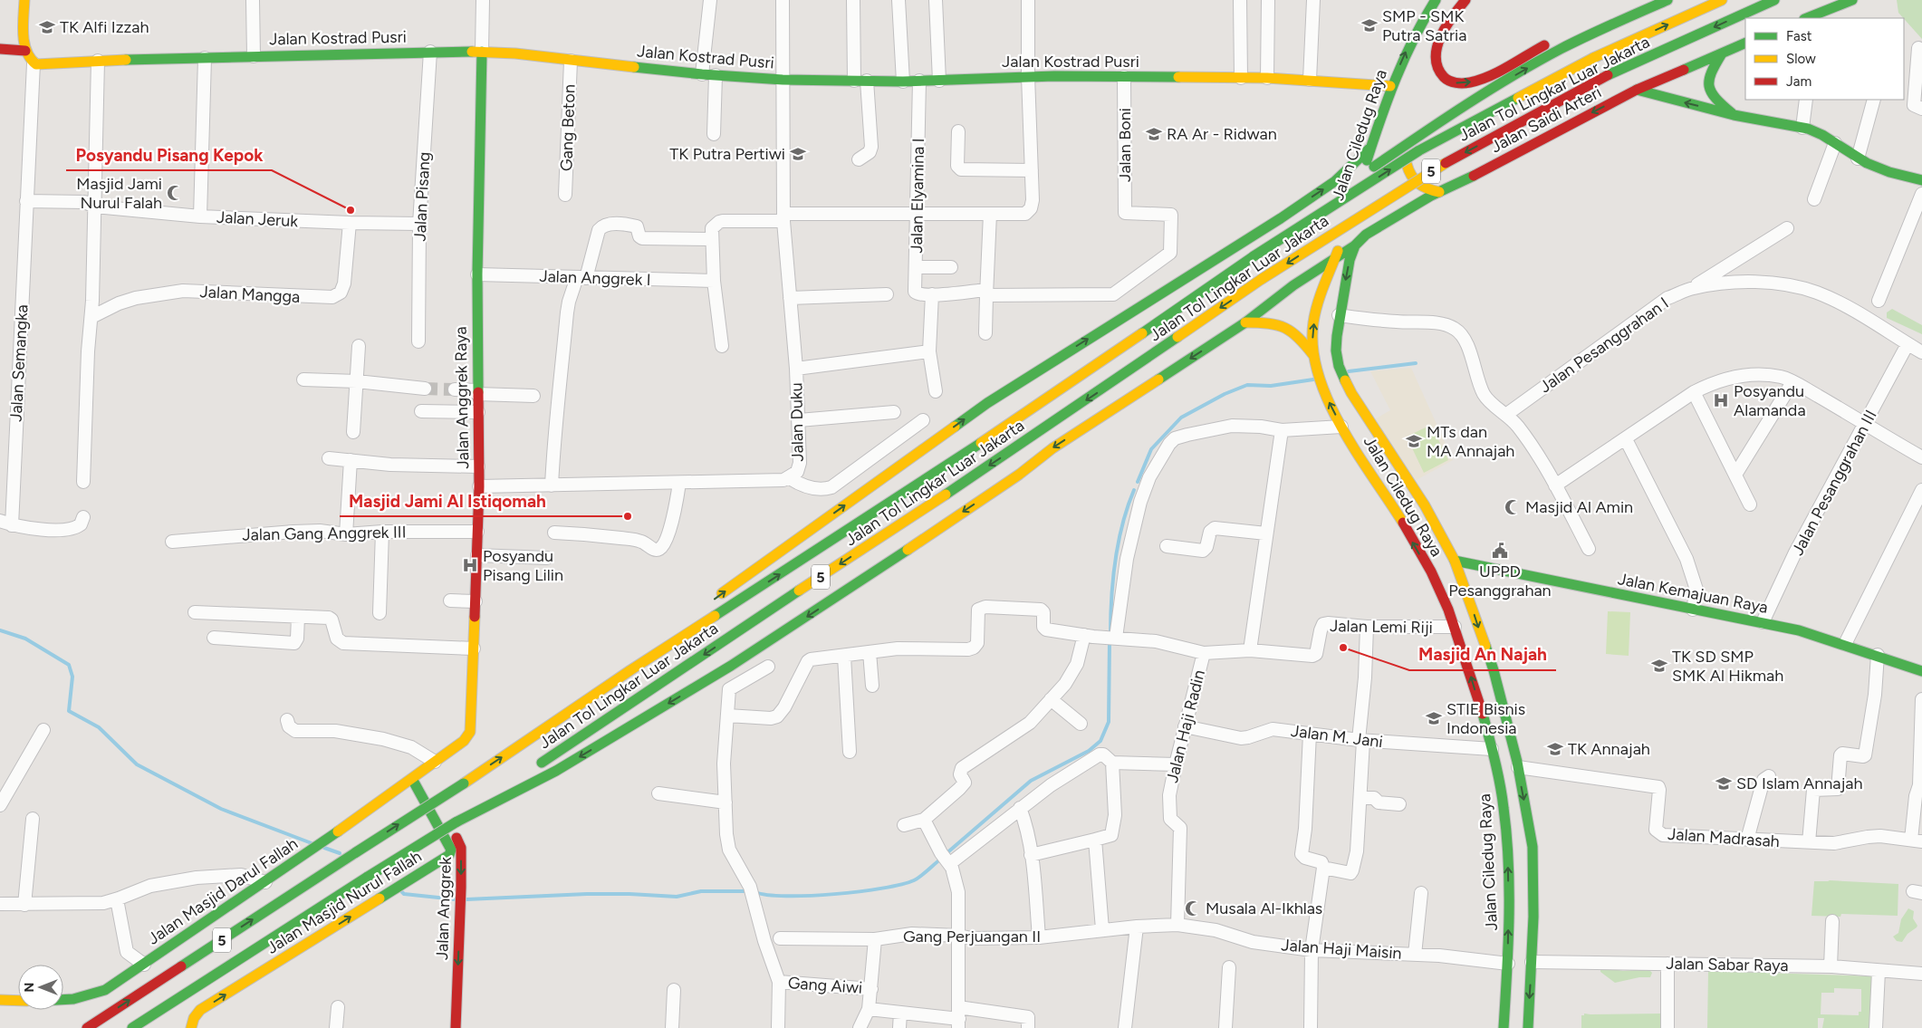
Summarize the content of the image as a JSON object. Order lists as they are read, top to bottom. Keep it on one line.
{"streets":{"main road":["Jalan Kostrad Pusri","Jalan Tol Lingkar Luar Jakarta","Jalan Saidi Arteri","Jalan Ciledug Raya","5","Jalan Anggrek Raya","Jalan Kemajuan Raya","Jalan Masjid Darul Fallah","Jalan Masjid Nurul Fallah","Jalan Anggrek"],"street":["Gang Beton","Jalan Boni","Jalan Elyamina I","Jalan Pisang","Jalan Jeruk","Jalan Anggrek I","Jalan Mangga","Jalan Pesanggrahan I","Jalan Semangka","Jalan Duku","Jalan Pesanggrahan III","Jalan Gang Anggrek III","Jalan Lemi Riji","Jalan Haji Radin","Jalan M. Jani","Jalan Madrasah","Gang Perjuangan II","Jalan Haji Maisin","Jalan Sabar Raya","Gang Aiwi"]},"crossings":[["Jalan Kostrad Pusri","Gang Beton"],["Jalan Kostrad Pusri","Jalan Ciledug Raya"],["Jalan Kostrad Pusri","Jalan Boni"],["Jalan Kostrad Pusri","Jalan Elyamina I"],["Jalan Kostrad Pusri","Jalan Pisang"],["Jalan Kostrad Pusri","Jalan Semangka"],["Jalan Kostrad Pusri","Jalan Anggrek Raya"],["Jalan Kostrad Pusri","Jalan Duku"],["Jalan Saidi Arteri","Jalan Ciledug Raya"],["Jalan Ciledug Raya","Jalan Kemajuan Raya"],["Jalan Ciledug Raya","Jalan Lemi Riji"],["Jalan Ciledug Raya","Jalan M. Jani"],["Jalan Ciledug Raya","Jalan Madrasah"],["Jalan Ciledug Raya","Jalan Haji Maisin"],["Jalan Ciledug Raya","Jalan Sabar Raya"],["Jalan Pisang","Jalan Jeruk"],["Jalan Jeruk","Jalan Mangga"],["Jalan Anggrek I","Jalan Anggrek Raya"],["Jalan Pesanggrahan I","Jalan Pesanggrahan III"],["Jalan Anggrek Raya","Jalan Duku"],["Jalan Anggrek Raya","Jalan Gang Anggrek III"],["Jalan Anggrek Raya","Jalan Masjid Darul Fallah"],["Jalan Anggrek Raya","Jalan Masjid Nurul Fallah"],["Jalan Anggrek Raya","Jalan Anggrek"],["Jalan Pesanggrahan III","Jalan Kemajuan Raya"],["Jalan Lemi Riji","Jalan Haji Radin"],["Jalan Haji Radin","Jalan M. Jani"],["Jalan Haji Radin","Jalan Haji Maisin"],["Jalan Masjid Darul Fallah","Jalan Masjid Nurul Fallah"],["Jalan Masjid Darul Fallah","Jalan Anggrek"],["Jalan Masjid Nurul Fallah","Jalan Anggrek"]],"one_way":["Jalan Anggrek"],"places":{"school or university":["SMP - SMK Putra Satria","TK Alfi Izzah","RA Ar - Ridwan","TK Putra Pertiwi","MTs dan MA Annajah","TK SD SMP SMK Al Hikmah","STIE Bisnis Indonesia","TK Annajah","SD Islam Annajah"],"mosque":["Masjid Jami Nurul Falah","Masjid Al Amin","Musala Al-Ikhlas"],"other":["Posyandu Pisang Kepok","Masjid Jami Al Istiqomah","Masjid An Najah"],"hospital":["Posyandu Alamanda","Posyandu Pisang Lilin"],"public building":["UPPD Pesanggrahan"]},"legend":["Fast","Slow","Jam"],"north":"left"}
